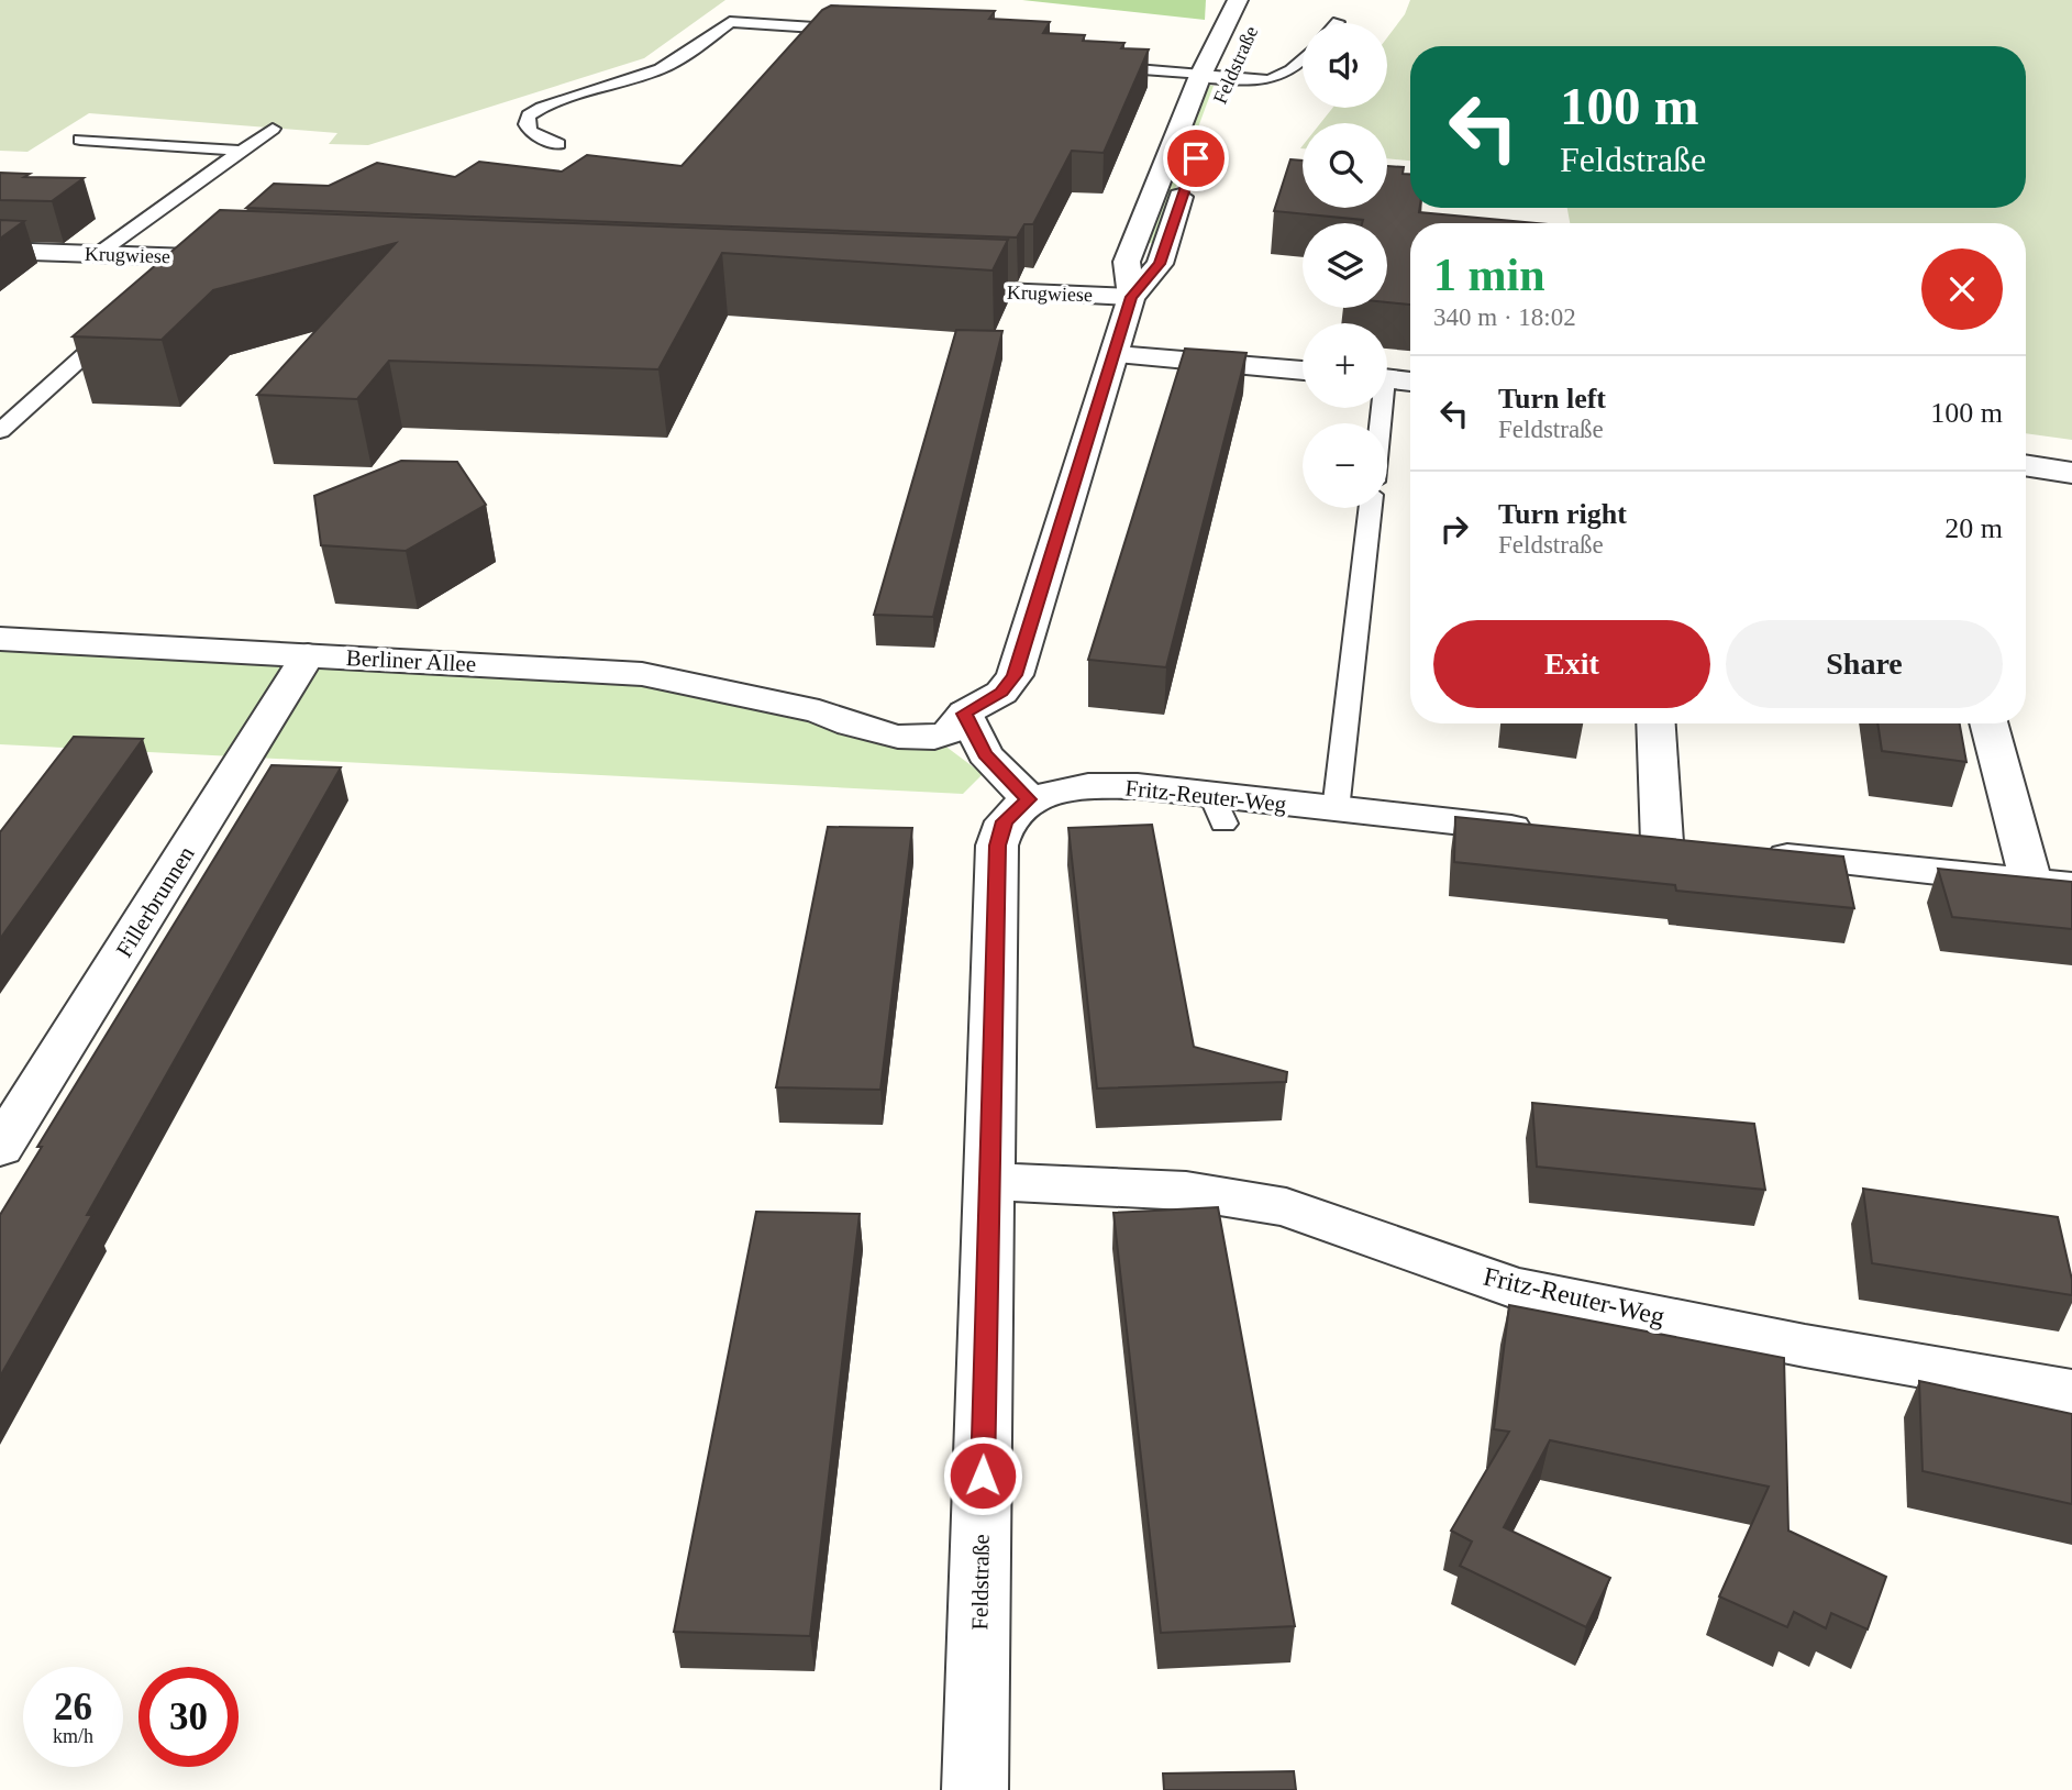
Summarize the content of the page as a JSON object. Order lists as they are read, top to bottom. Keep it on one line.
{"streets":{"street":["Feldstraße","Krugwiese","Berliner Allee","Fritz-Reuter-Weg","Fillerbrunnen"]},"crossings":[["Feldstraße","Krugwiese"],["Feldstraße","Berliner Allee"],["Feldstraße","Fritz-Reuter-Weg"],["Berliner Allee","Fillerbrunnen"]],"page":{"map_buttons":["+","−"],"turn":["100 m","Feldstraße"],"heading":["1 min","340 m · 18:02"],"list":[{"name":"Turn left","note":"Feldstraße","value":"100 m"},{"name":"Turn right","note":"Feldstraße","value":"20 m"}],"buttons":["Exit","Share"],"speed":"26 km/h","limit":"30"}}
